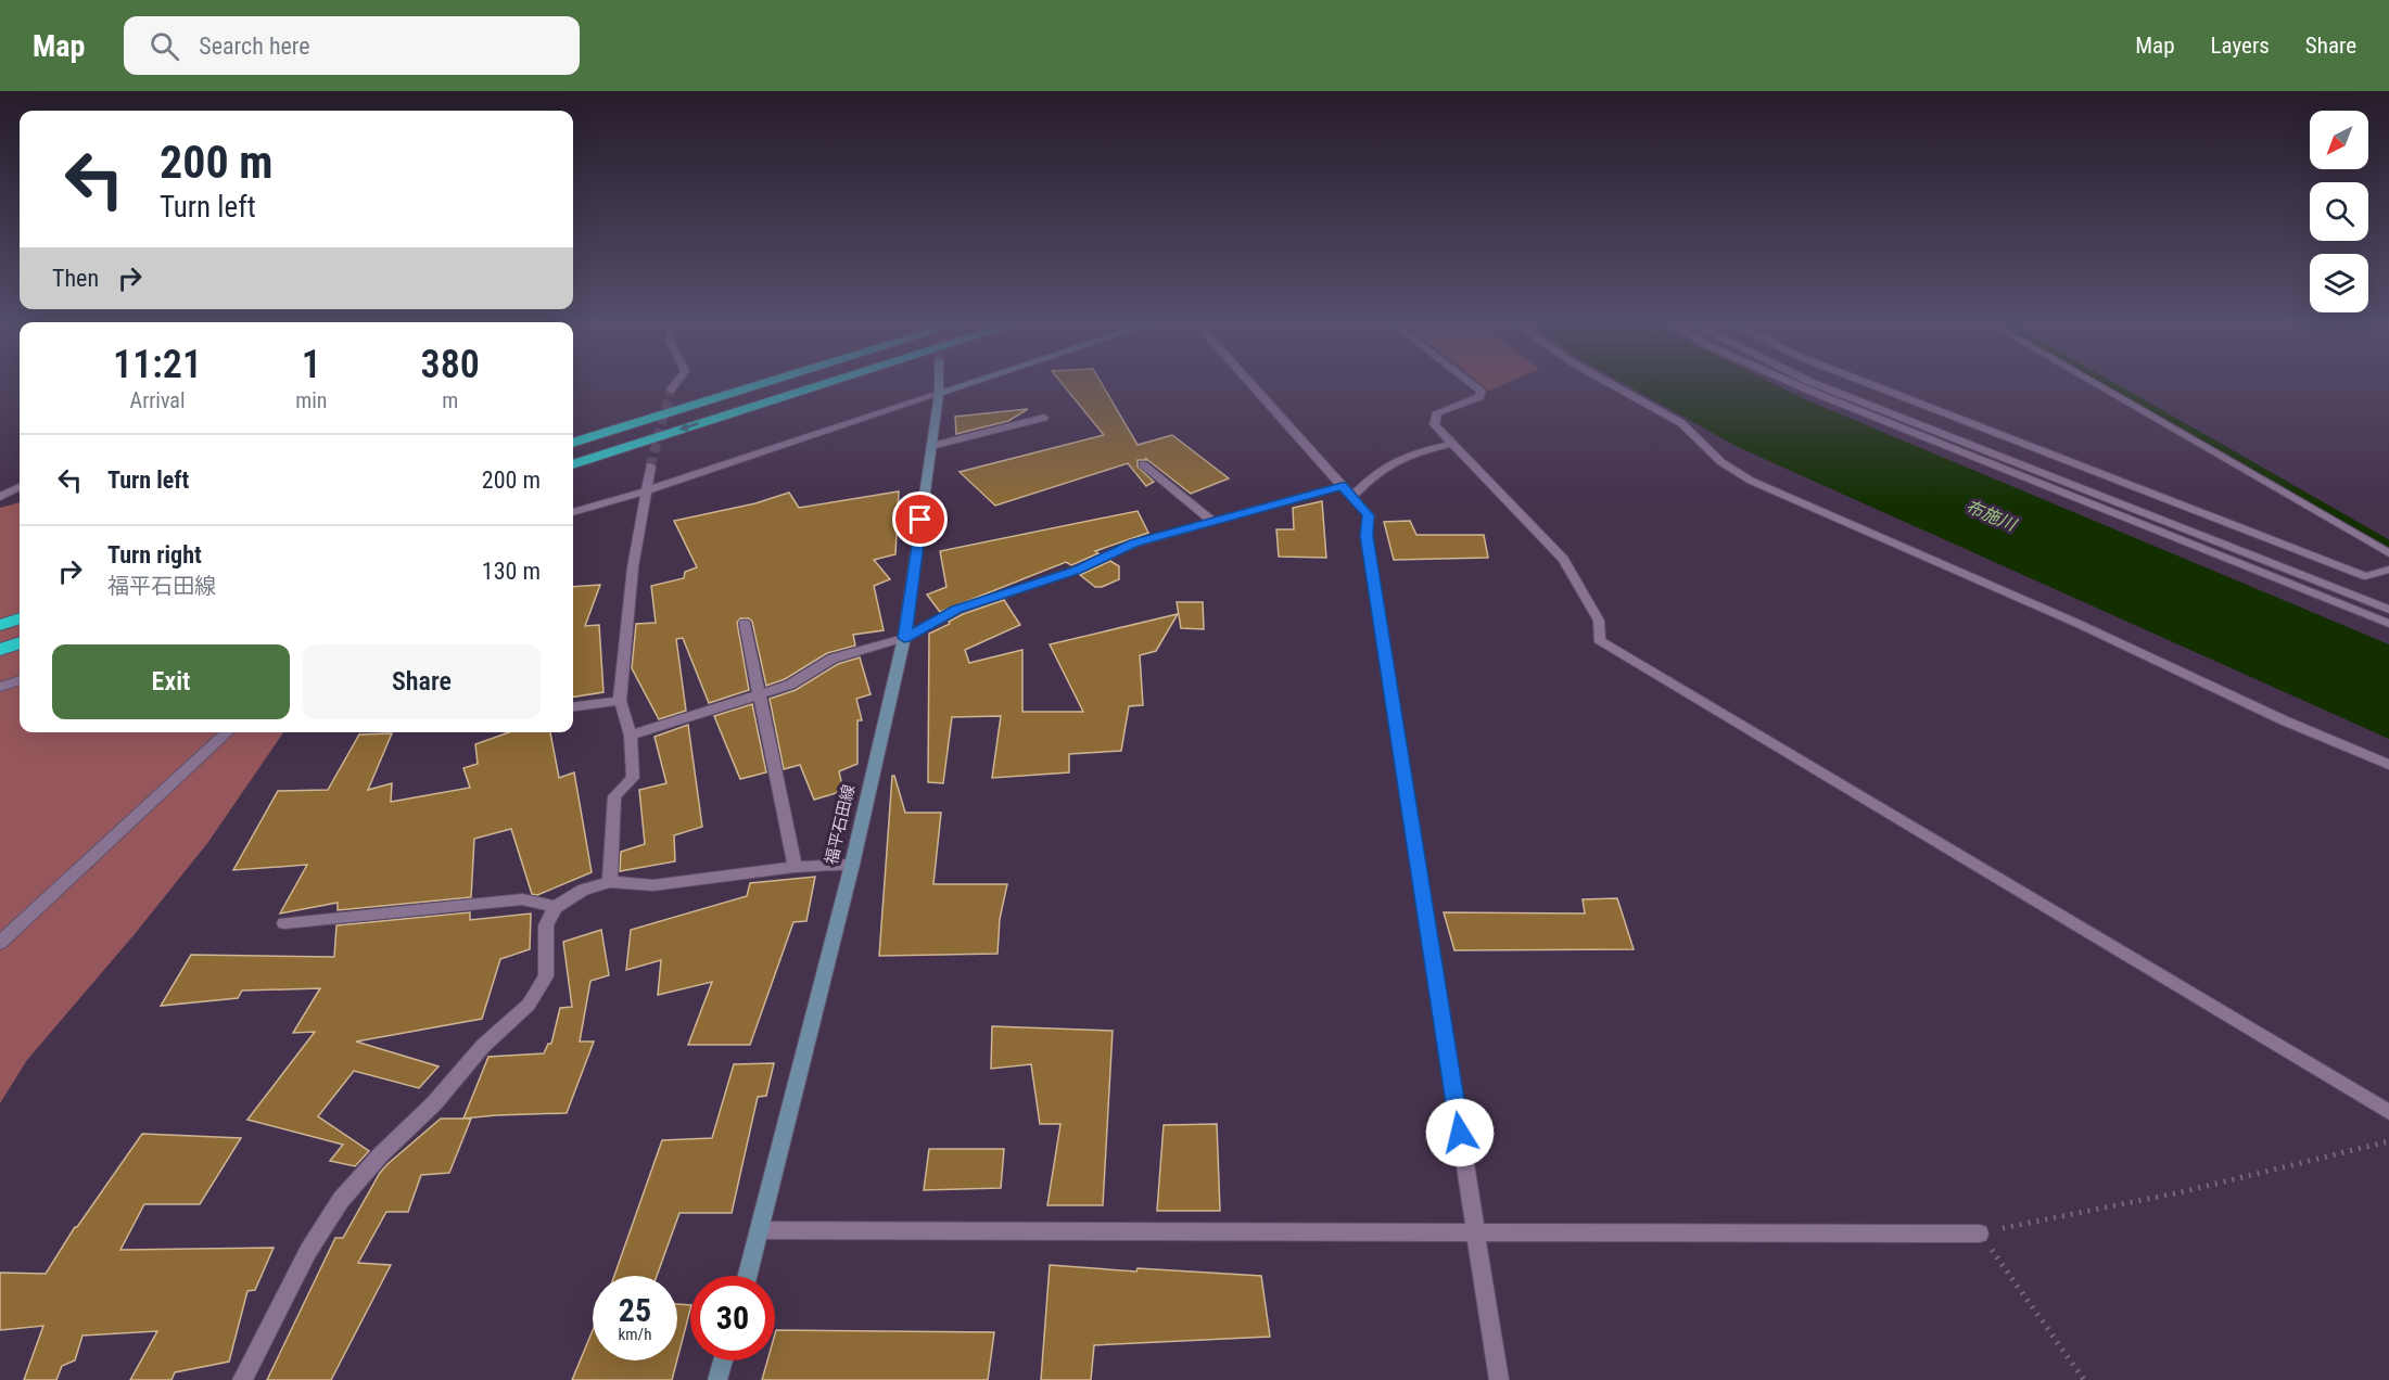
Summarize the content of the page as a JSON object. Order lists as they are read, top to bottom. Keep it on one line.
{"streets":{"main road":["福平石田線"]},"water":["布施川"],"north":"bottom left","page":{"header":"Map","search":"Search here","nav":["Map","Layers","Share"],"turn":["200 m","Turn left"],"then":"Then","eta":["11:21","Arrival","1","min","380","m"],"list":[{"name":"Turn left","value":"200 m"},{"name":"Turn right","note":"福平石田線","value":"130 m"}],"buttons":["Exit","Share"],"speed":"25 km/h","limit":"30"}}
